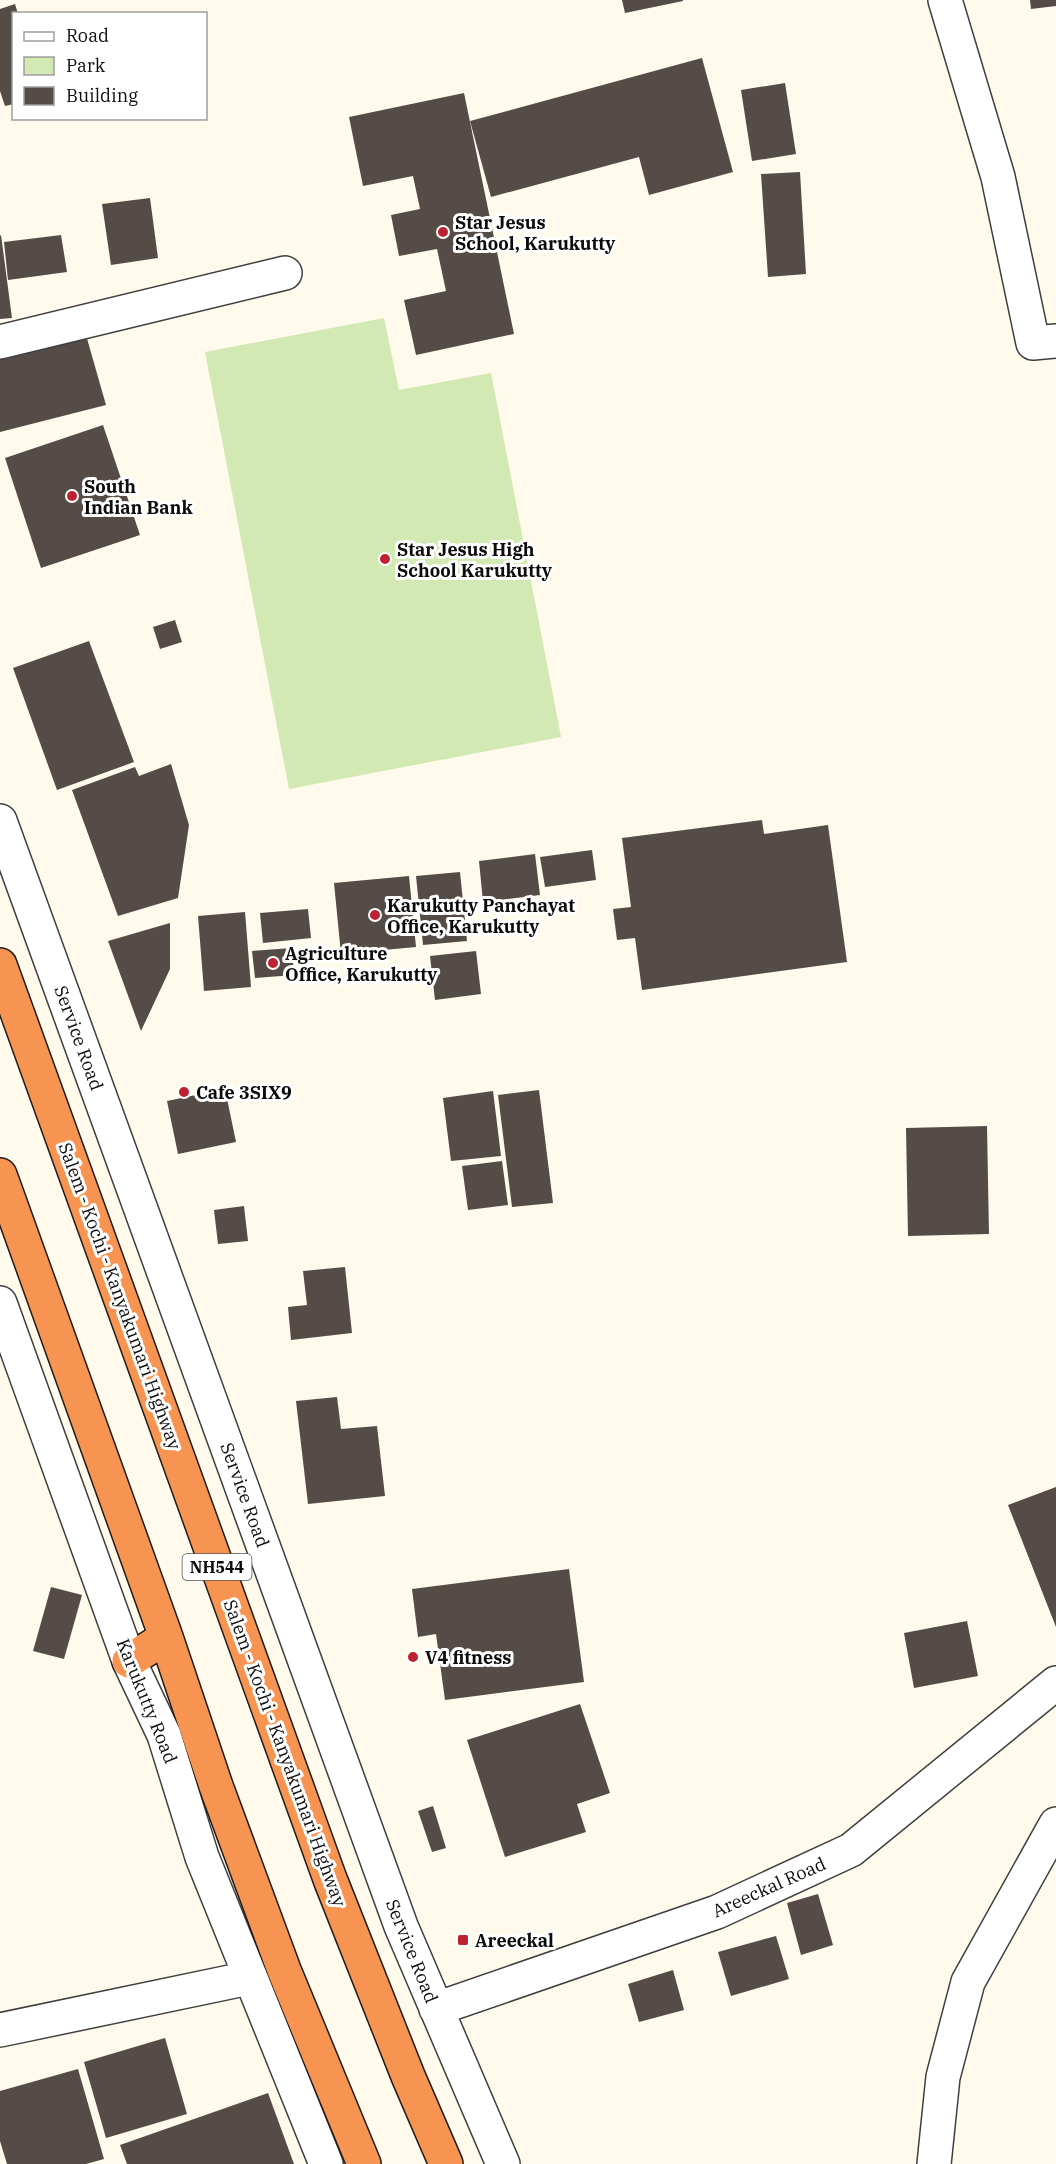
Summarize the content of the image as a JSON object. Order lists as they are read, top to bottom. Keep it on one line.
{"streets":{"highway":["Salem - Kochi - Kanyakumari Highway","NH544"],"street":["Service Road","Karukutty Road","Areeckal Road"]},"crossings":[["Service Road","Areeckal Road"]],"places":{"other":["Star Jesus School, Karukutty","South Indian Bank","Star Jesus High School Karukutty","Karukutty Panchayat Office, Karukutty","Agriculture Office, Karukutty","Cafe 3SIX9","V4 fitness"],"transit":["Areeckal"]},"legend":["Road","Park","Building"]}
